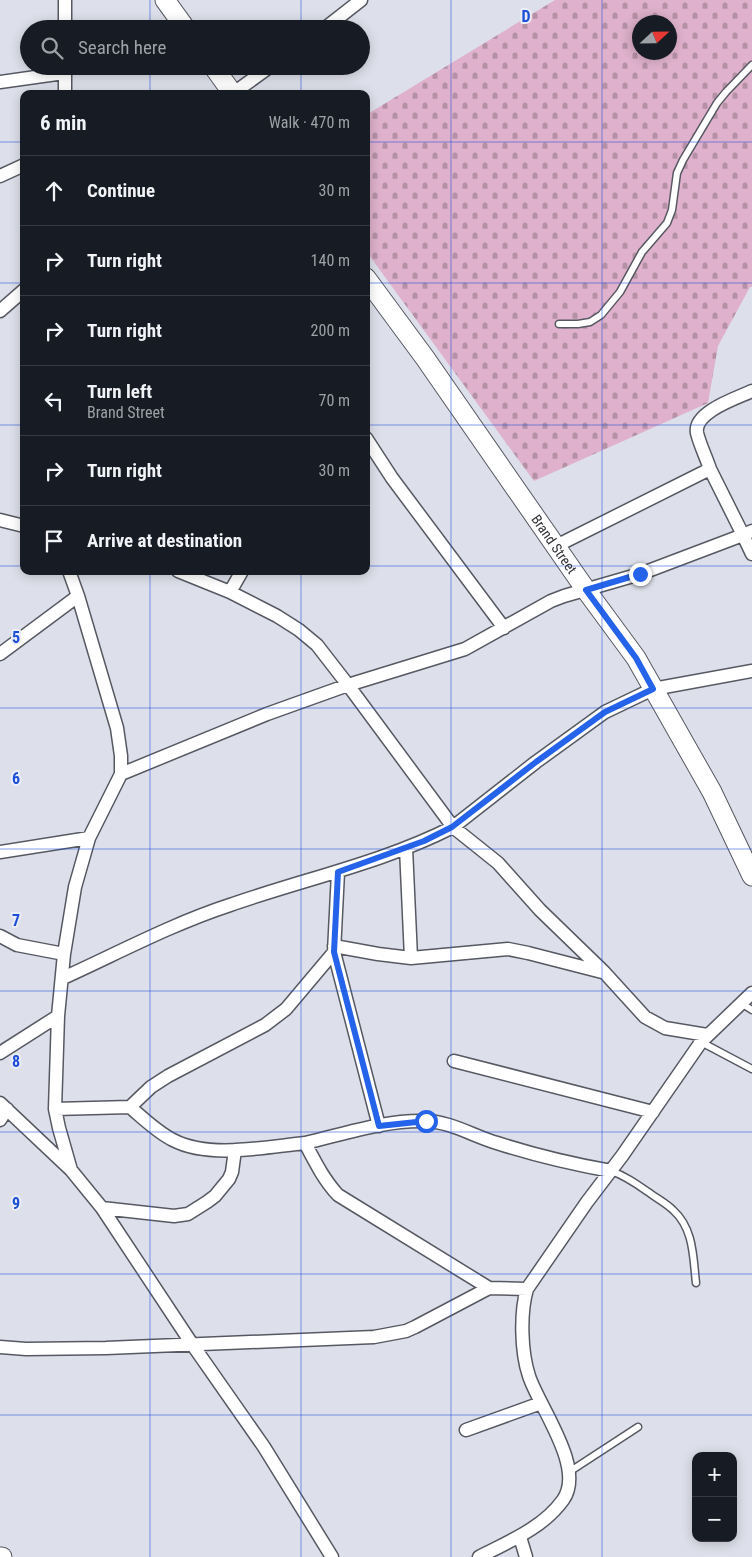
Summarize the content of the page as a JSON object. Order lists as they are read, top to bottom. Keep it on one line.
{"streets":{"street":["Brand Street"]},"north":"right","page":{"search":"Search here","heading":["6 min","Walk · 470 m"],"list":[["Continue","30 m"],["Turn right","140 m"],["Turn right","200 m"],["Turn left","Brand Street","70 m"],["Turn right","30 m"],"Arrive at destination"],"map_buttons":["+","−"]},"grid":{"columns":["D"],"rows":["5","6","7","8","9"]}}
